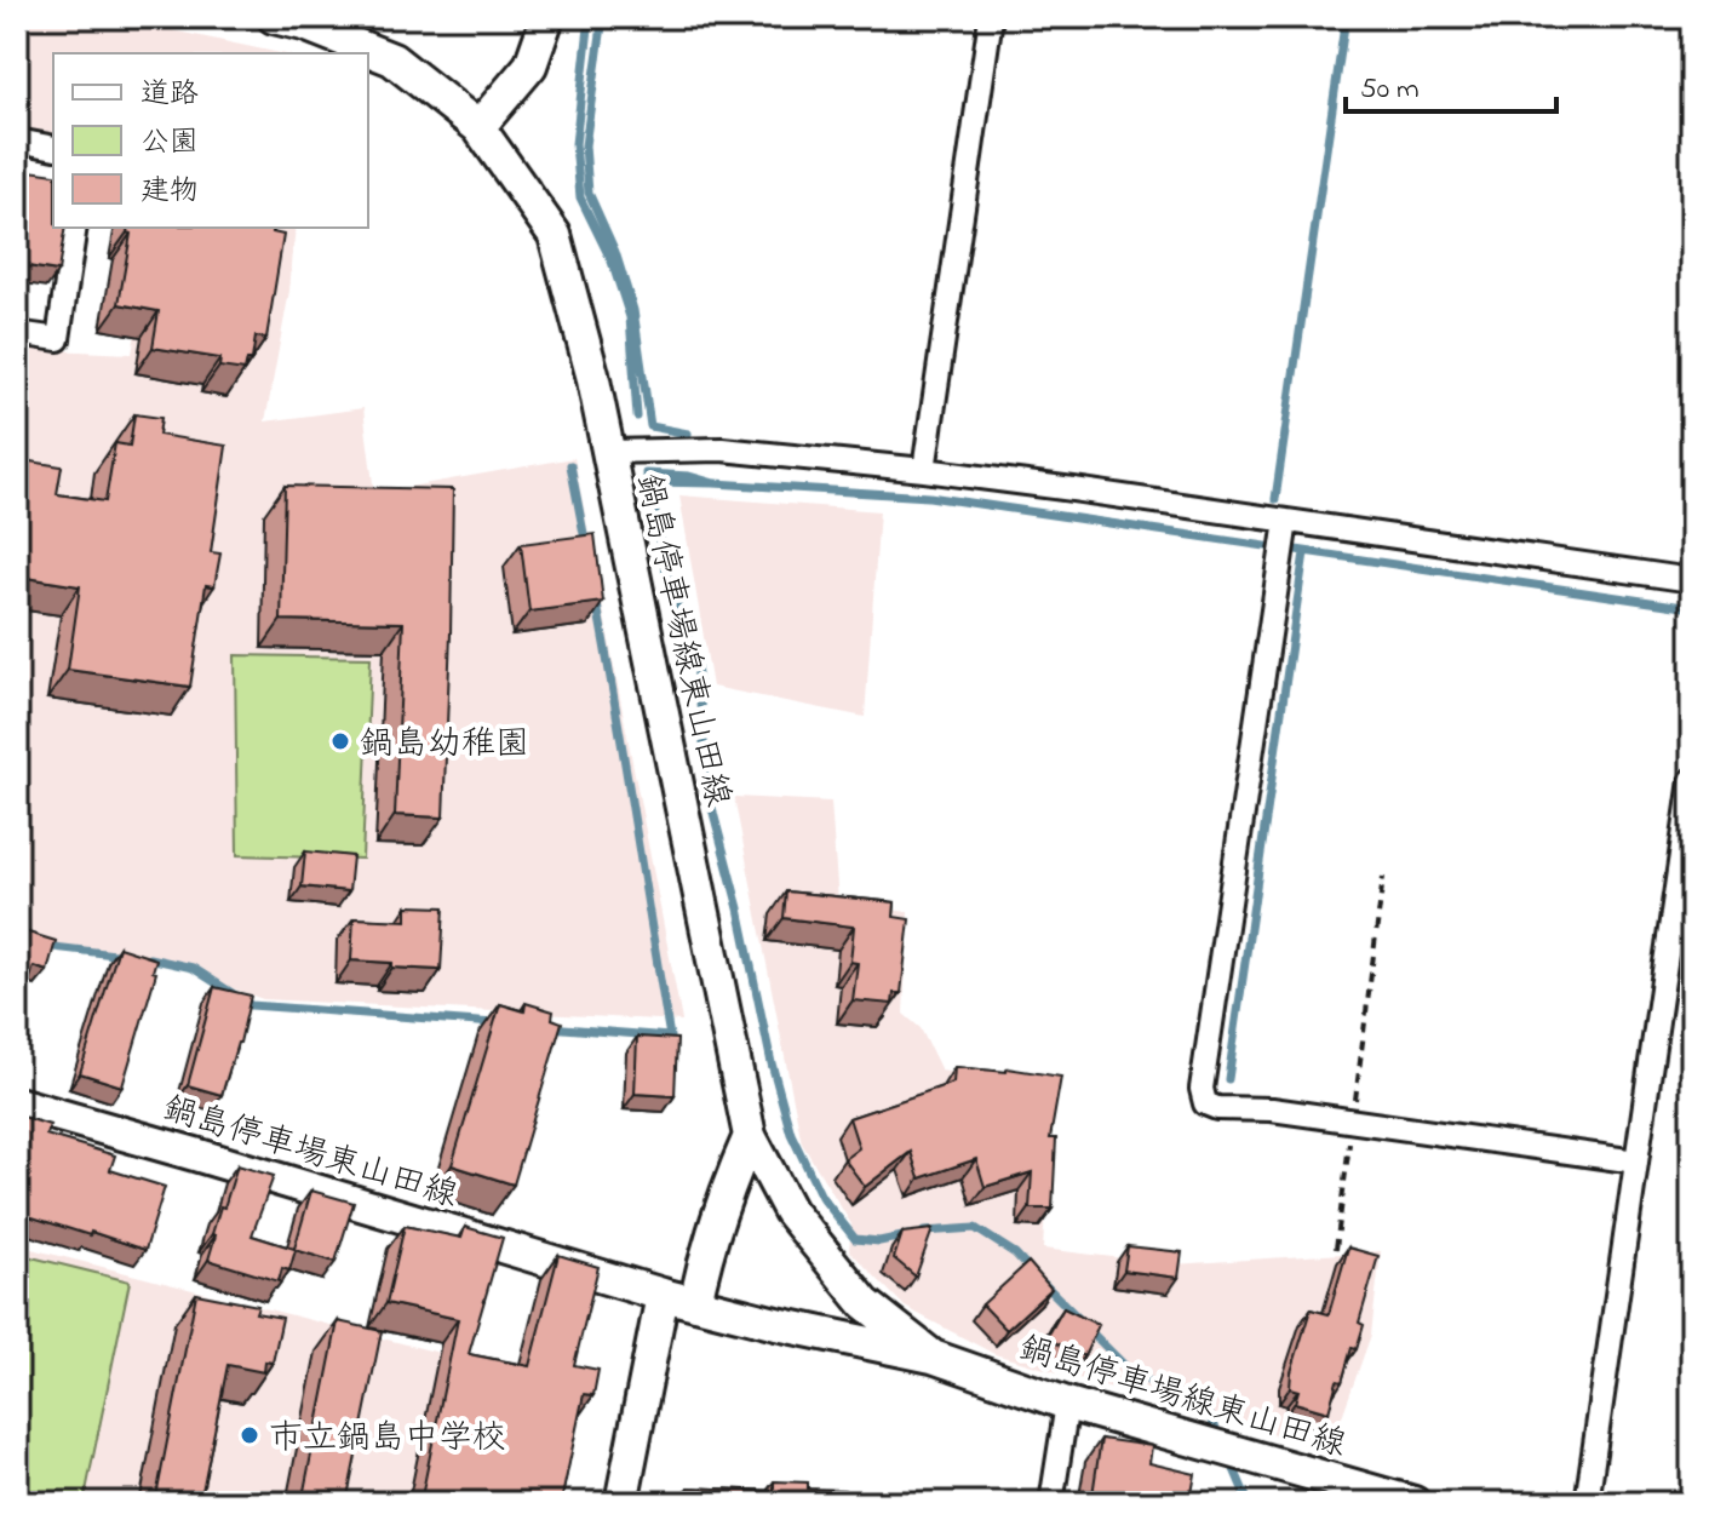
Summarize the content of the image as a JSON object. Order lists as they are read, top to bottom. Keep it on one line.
{"streets":{"main road":["鍋島停車場線東山田線","鍋島停車場東山田線"]},"crossings":[["鍋島停車場線東山田線","鍋島停車場東山田線"]],"places":["鍋島幼稚園","市立鍋島中学校"],"legend":["道路","公園","建物"],"scale_bar":"50 m"}
